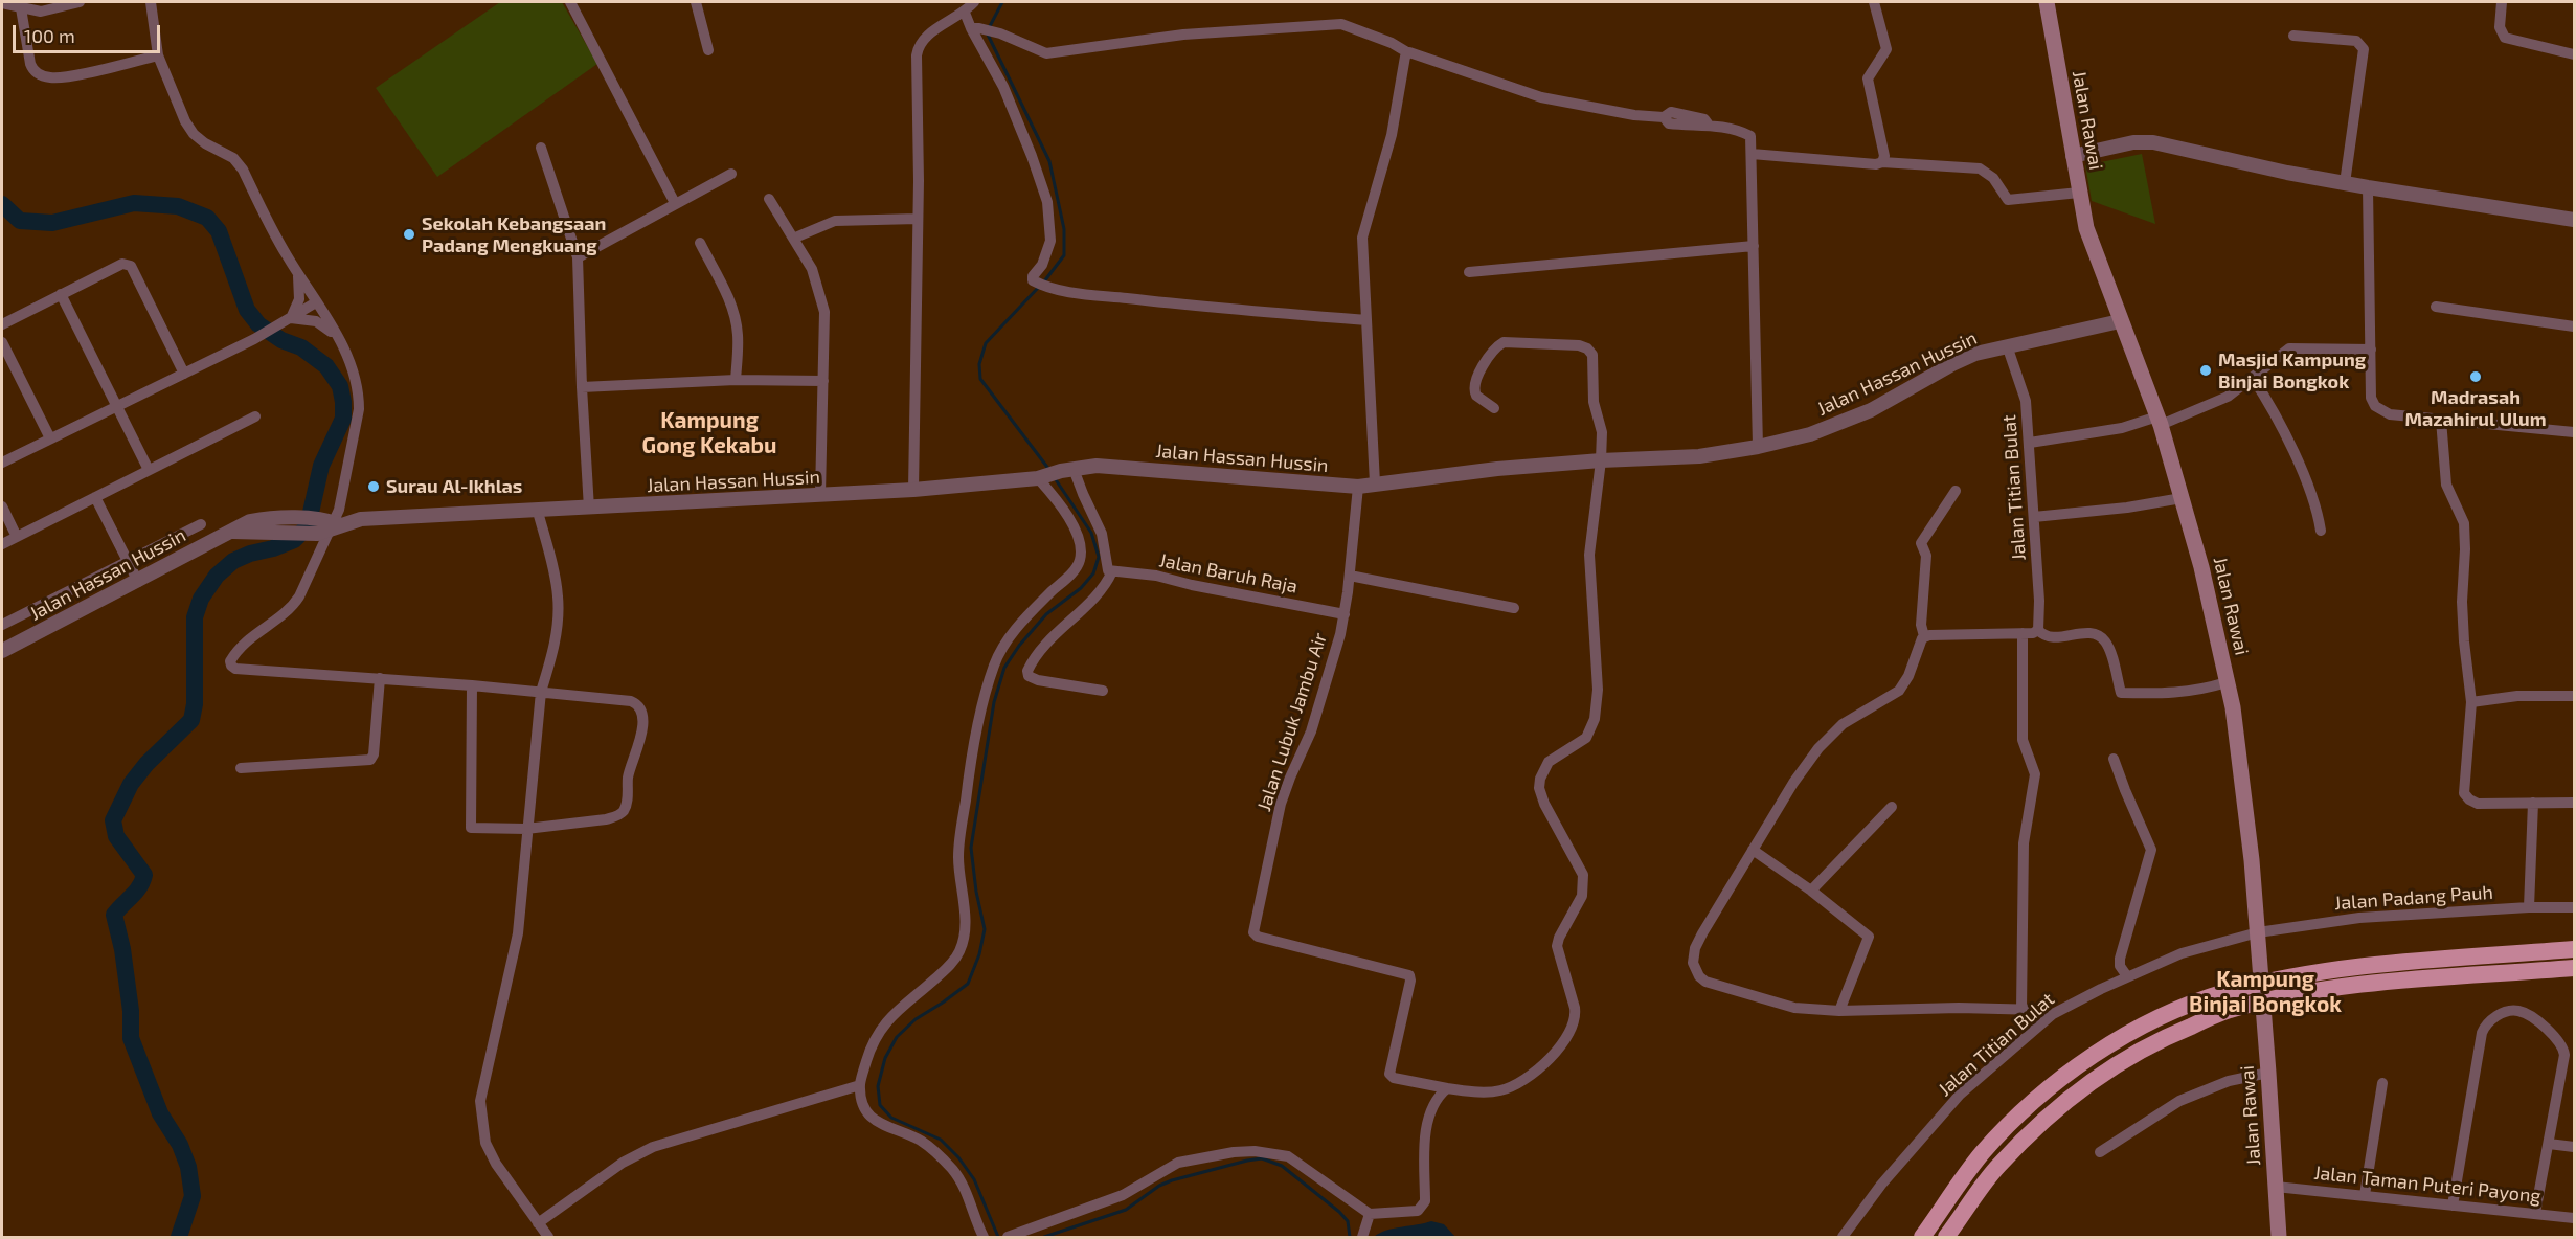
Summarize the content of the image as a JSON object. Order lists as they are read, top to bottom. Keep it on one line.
{"streets":{"main road":["Jalan Rawai"],"street":["Jalan Hassan Hussin","Jalan Titian Bulat","Jalan Baruh Raja","Jalan Lubuk Jambu Air","Jalan Padang Pauh","Jalan Taman Puteri Payong"]},"crossings":[["Jalan Rawai","Jalan Hassan Hussin"],["Jalan Rawai","Jalan Titian Bulat"],["Jalan Rawai","Jalan Padang Pauh"],["Jalan Rawai","Jalan Taman Puteri Payong"],["Jalan Hassan Hussin","Jalan Titian Bulat"],["Jalan Hassan Hussin","Jalan Lubuk Jambu Air"],["Jalan Titian Bulat","Jalan Padang Pauh"],["Jalan Baruh Raja","Jalan Lubuk Jambu Air"]],"districts":["Kampung Gong Kekabu","Kampung Binjai Bongkok"],"places":["Sekolah Kebangsaan Padang Mengkuang","Masjid Kampung Binjai Bongkok","Madrasah Mazahirul Ulum","Surau Al-Ikhlas"],"scale_bar":"100 m"}
